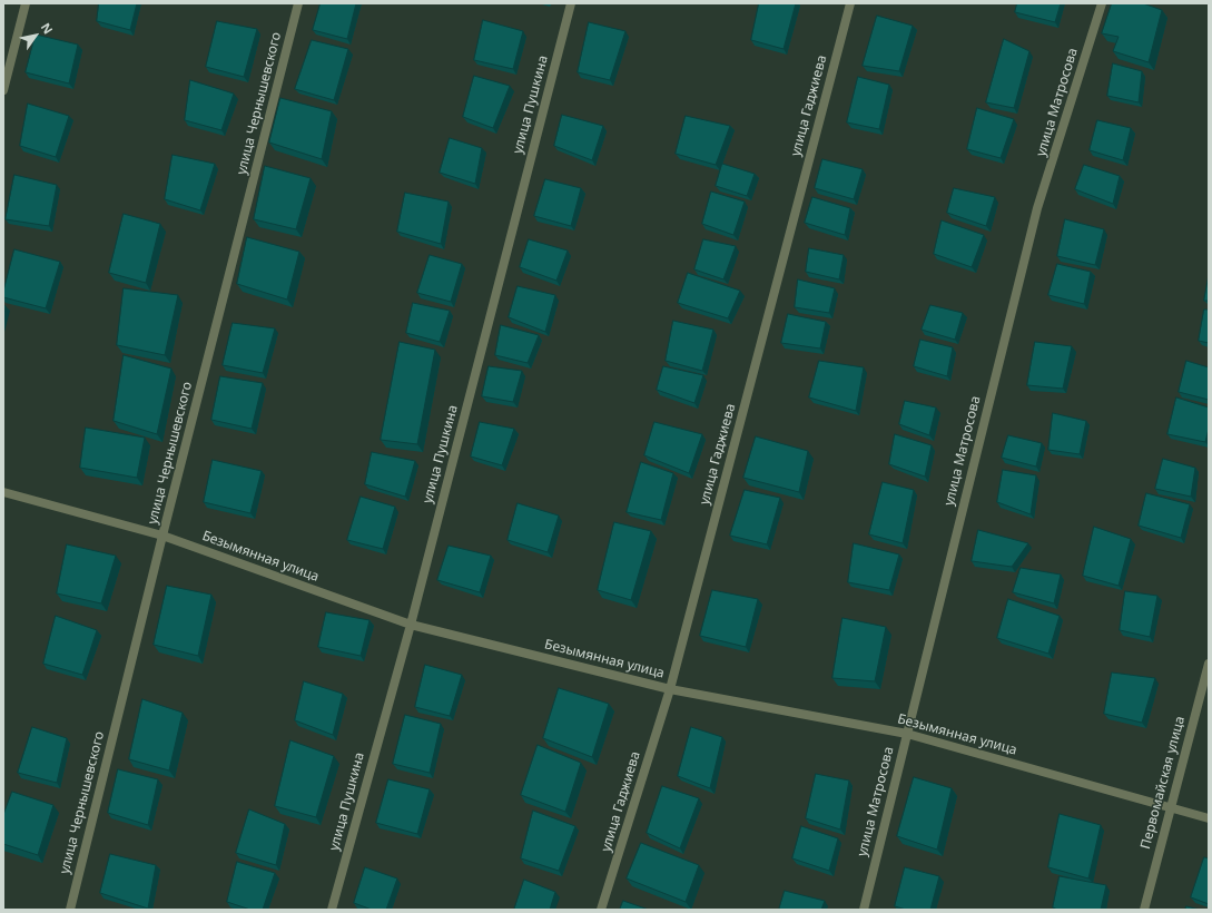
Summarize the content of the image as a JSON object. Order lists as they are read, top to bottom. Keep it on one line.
{"streets":{"street":["улица Матросова","улица Чернышевского","улица Пушкина","улица Гаджиева","Безымянная улица","Первомайская улица"]},"crossings":[["улица Матросова","Безымянная улица"],["улица Чернышевского","Безымянная улица"],["улица Пушкина","Безымянная улица"],["улица Гаджиева","Безымянная улица"],["Безымянная улица","Первомайская улица"]],"north":"top right"}
